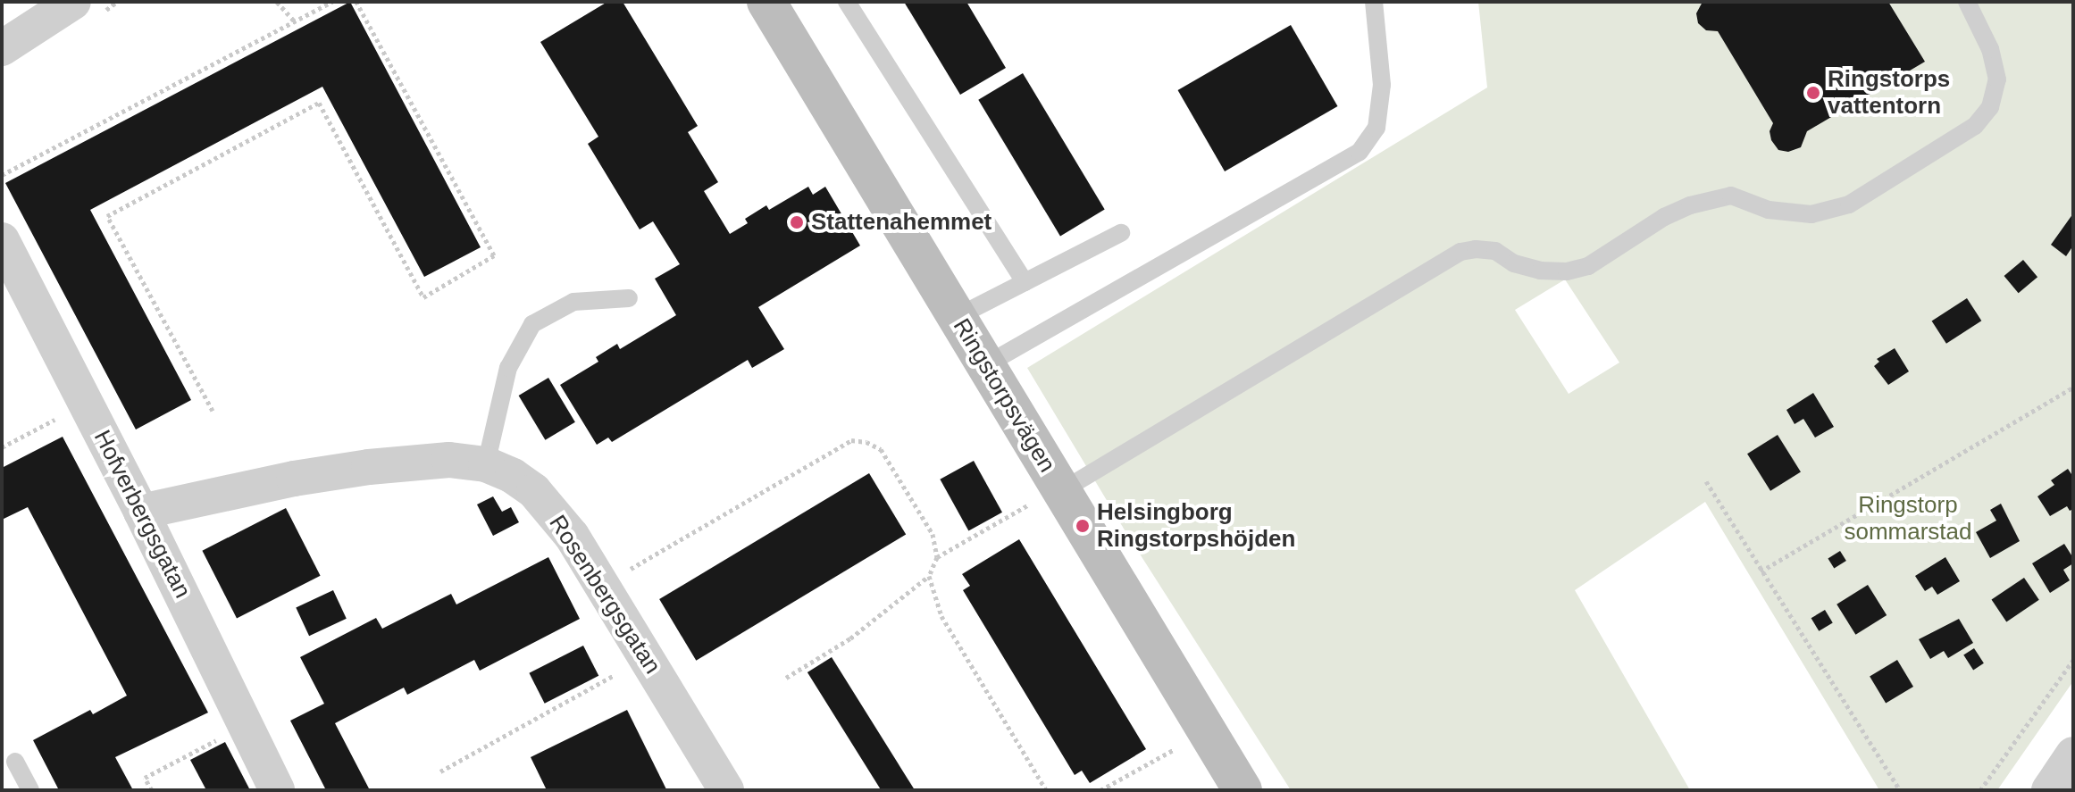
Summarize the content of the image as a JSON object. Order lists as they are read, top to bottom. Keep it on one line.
{"streets":{"street":["Ringstorpsvägen","Hofverbergsgatan","Rosenbergsgatan"]},"crossings":[["Hofverbergsgatan","Rosenbergsgatan"]],"parks":["Ringstorp sommarstad"],"places":["Ringstorps vattentorn","Stattenahemmet","Helsingborg Ringstorpshöjden"]}
